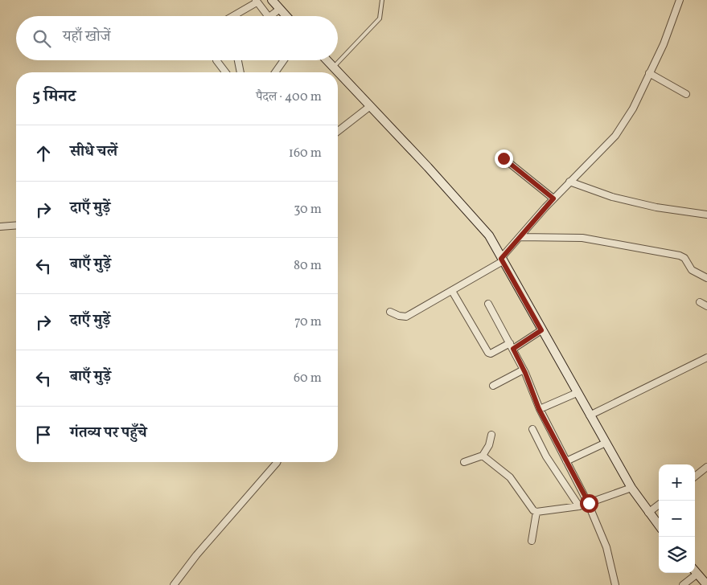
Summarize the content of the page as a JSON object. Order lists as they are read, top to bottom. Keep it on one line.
{"page":{"search":"यहाँ खोजें","heading":["5 मिनट","पैदल · 400 m"],"list":[["सीधे चलें","160 m"],["दाएँ मुड़ें","30 m"],["बाएँ मुड़ें","80 m"],["दाएँ मुड़ें","70 m"],["बाएँ मुड़ें","60 m"],"गंतव्य पर पहुँचे"],"map_buttons":["+","−"]}}
